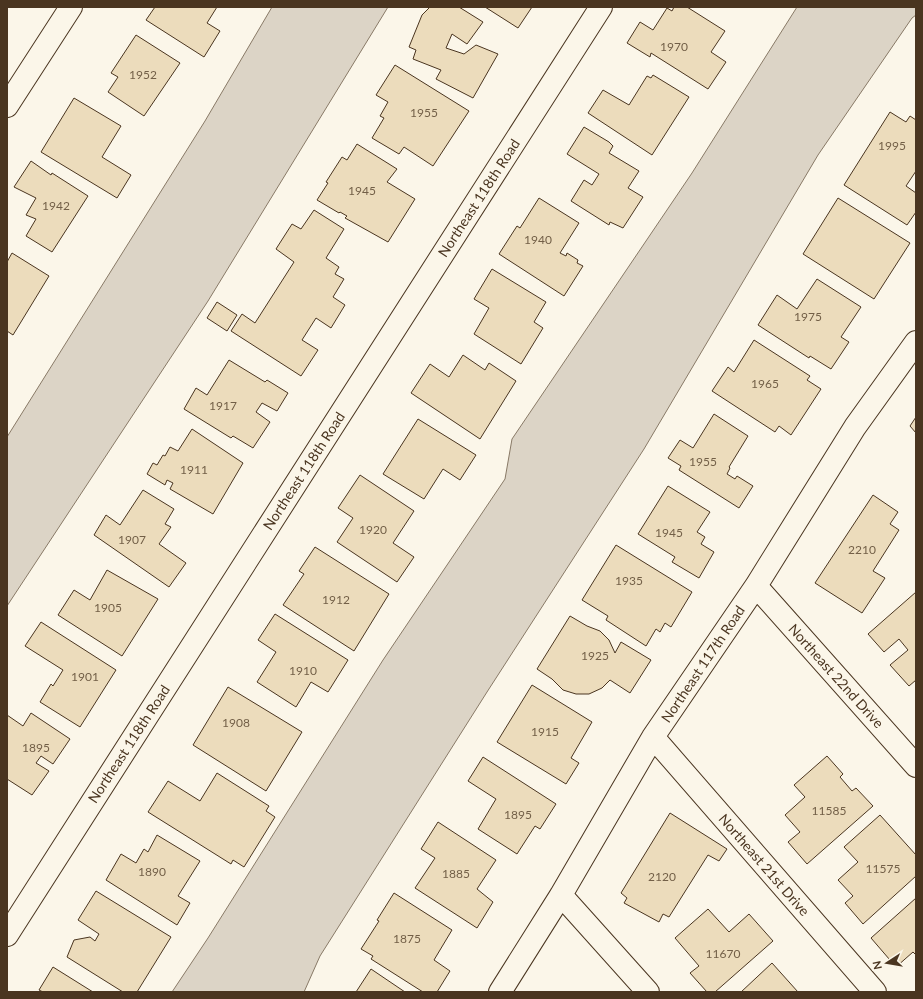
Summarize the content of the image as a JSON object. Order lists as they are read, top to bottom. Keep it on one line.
{"streets":{"street":["Northeast 118th Road","Northeast 117th Road","Northeast 22nd Drive","Northeast 21st Drive"]},"crossings":[["Northeast 117th Road","Northeast 22nd Drive"],["Northeast 117th Road","Northeast 21st Drive"]],"house_numbers":["1970","1952","1955","1995","1945","1942","1940","1975","1965","1917","1955","1911","1920","1945","1907","2210","1935","1912","1905","1925","1910","1901","1908","1915","1895","11585","1895","11575","1890","1885","2120","1875","11670"],"north":"left"}
